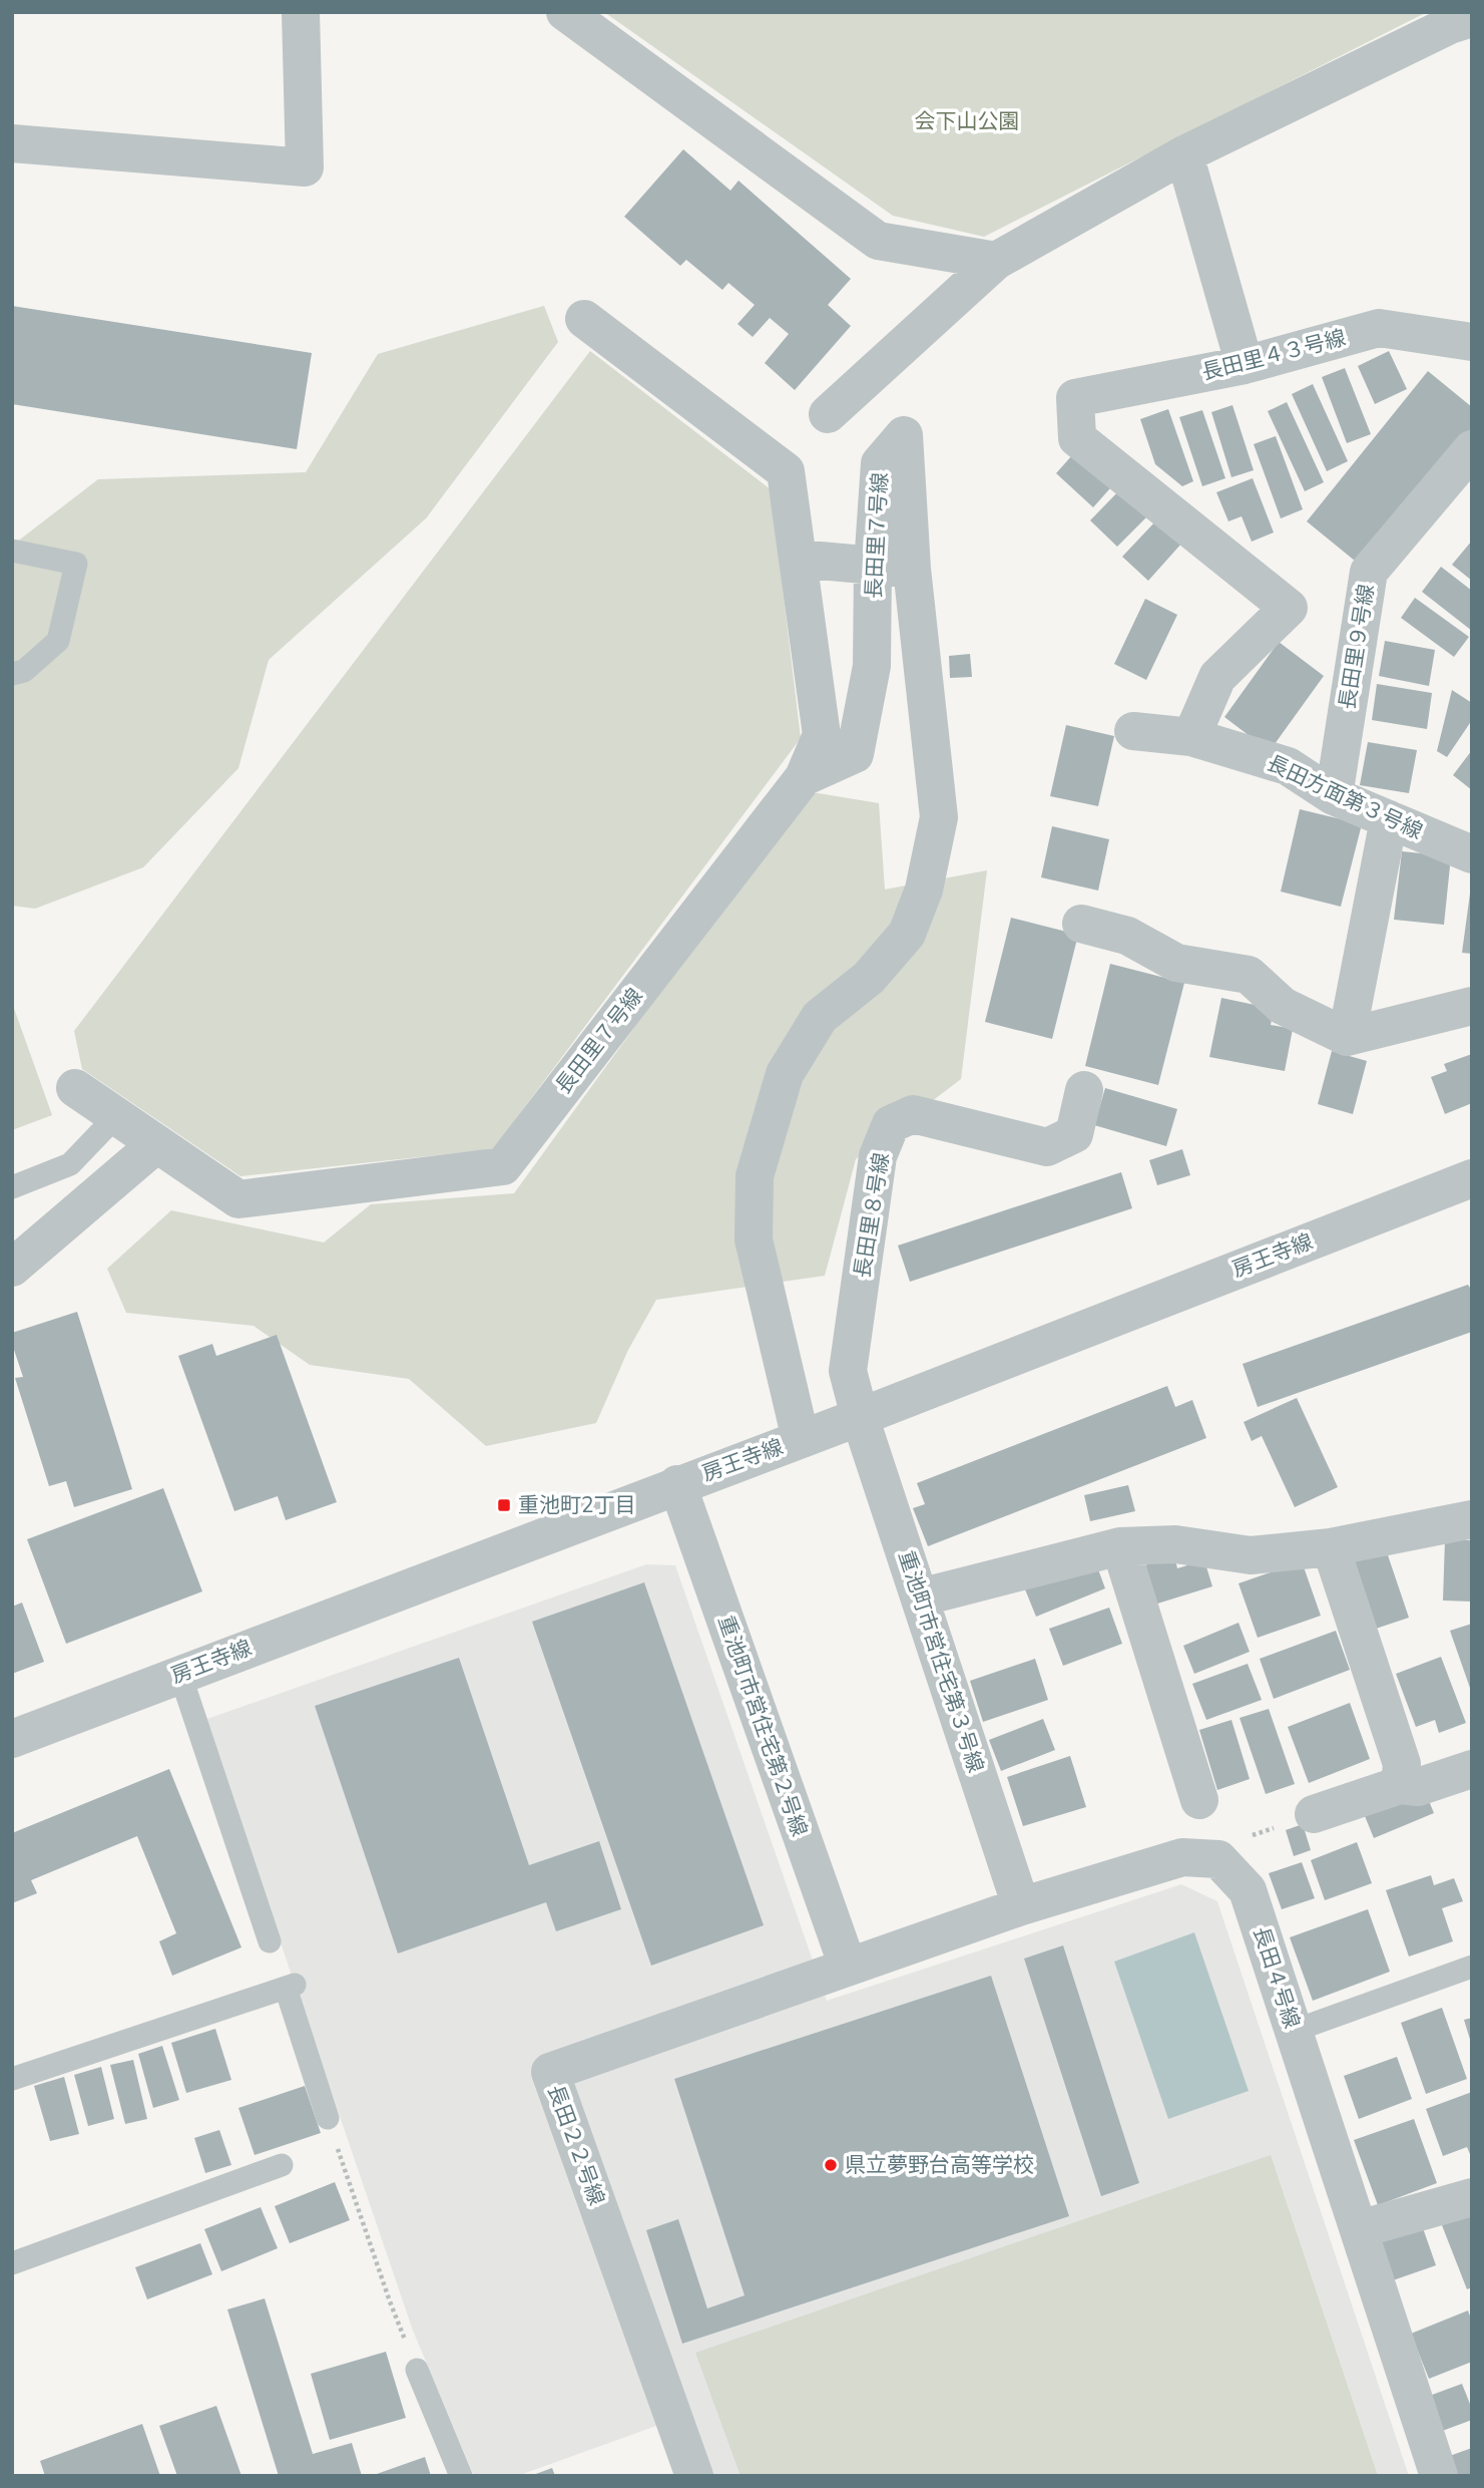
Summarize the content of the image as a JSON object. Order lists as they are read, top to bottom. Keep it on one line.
{"streets":{"street":["長田里４３号線","長田里７号線","長田里９号線","長田方面第３号線","長田里８号線","房王寺線","重池町市営住宅第３号線","重池町市営住宅第２号線","長田４号線","長田２２号線"]},"crossings":[["長田里４３号線","長田方面第３号線"],["長田里７号線","房王寺線"],["長田里９号線","長田方面第３号線"],["長田里８号線","房王寺線"],["長田里８号線","重池町市営住宅第３号線"],["房王寺線","重池町市営住宅第３号線"],["房王寺線","重池町市営住宅第２号線"],["重池町市営住宅第３号線","長田４号線"],["重池町市営住宅第２号線","長田４号線"],["重池町市営住宅第２号線","長田２２号線"],["長田４号線","長田２２号線"]],"parks":["会下山公園"],"places":{"transit":["重池町2丁目"],"other":["県立夢野台高等学校"]}}
